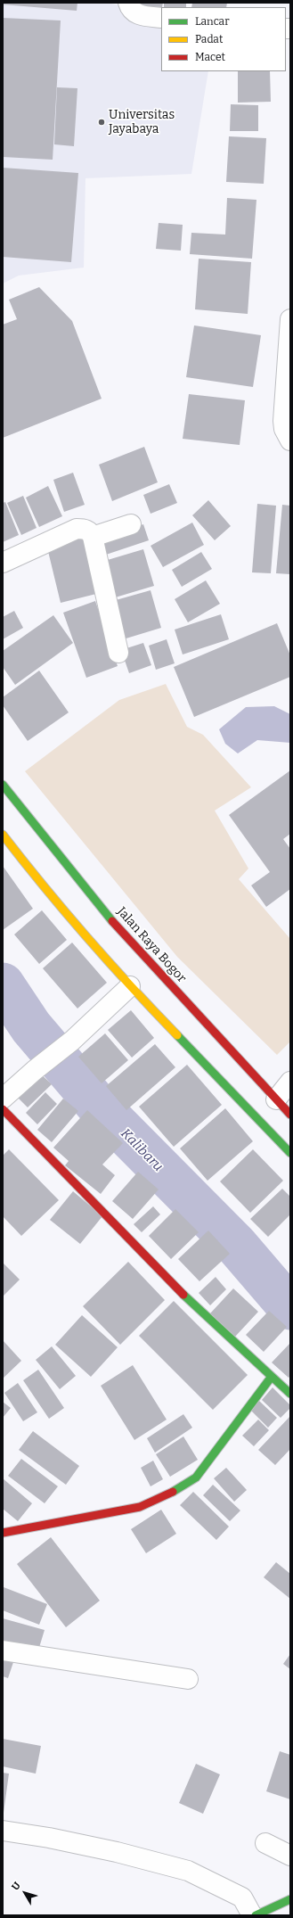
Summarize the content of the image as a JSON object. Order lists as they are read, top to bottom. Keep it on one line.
{"streets":{"main road":["Jalan Raya Bogor"]},"water":["Kalibaru"],"places":["Universitas Jayabaya"],"legend":["Lancar","Padat","Macet"],"north":"top left"}
